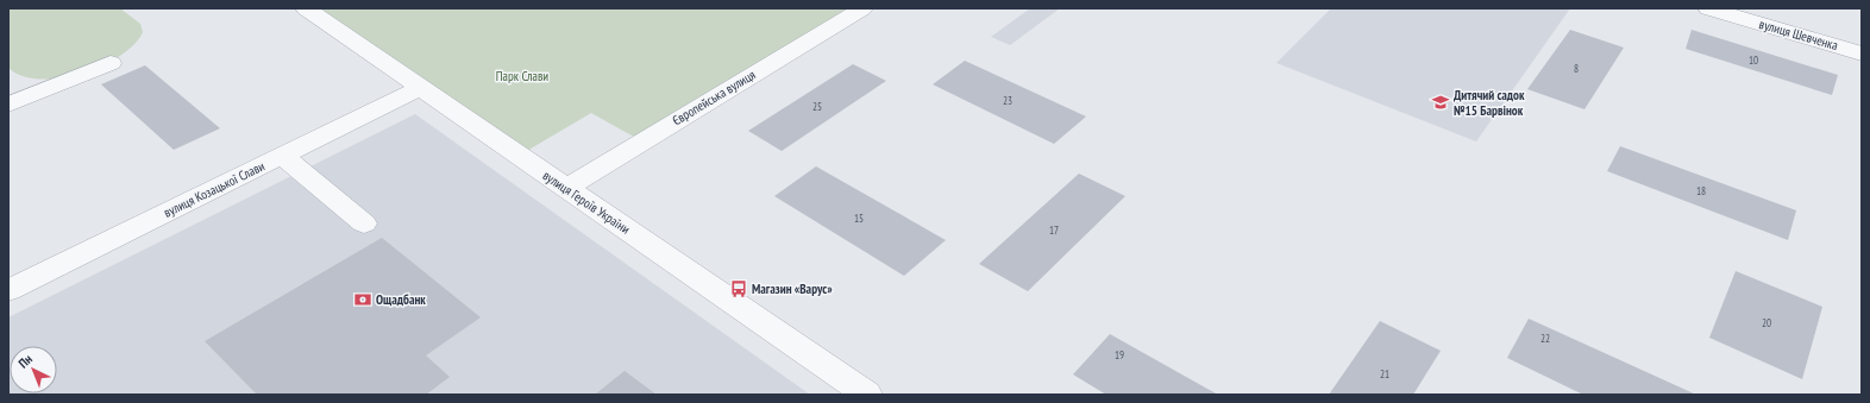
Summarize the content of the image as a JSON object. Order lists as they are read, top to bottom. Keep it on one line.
{"streets":{"street":["вулиця Шевченка","Європейська вулиця","вулиця Козацької Слави","вулиця Героїв України"]},"crossings":[["Європейська вулиця","вулиця Героїв України"],["вулиця Козацької Слави","вулиця Героїв України"]],"parks":["Парк Слави"],"places":{"school or university":["Дитячий садок №15 Барвінок"],"bus stop":["Магазин «Варус»"],"bank":["Ощадбанк"]},"house_numbers":["10","8","23","25","18","15","17","20","22","19","21"],"north":"top left"}
